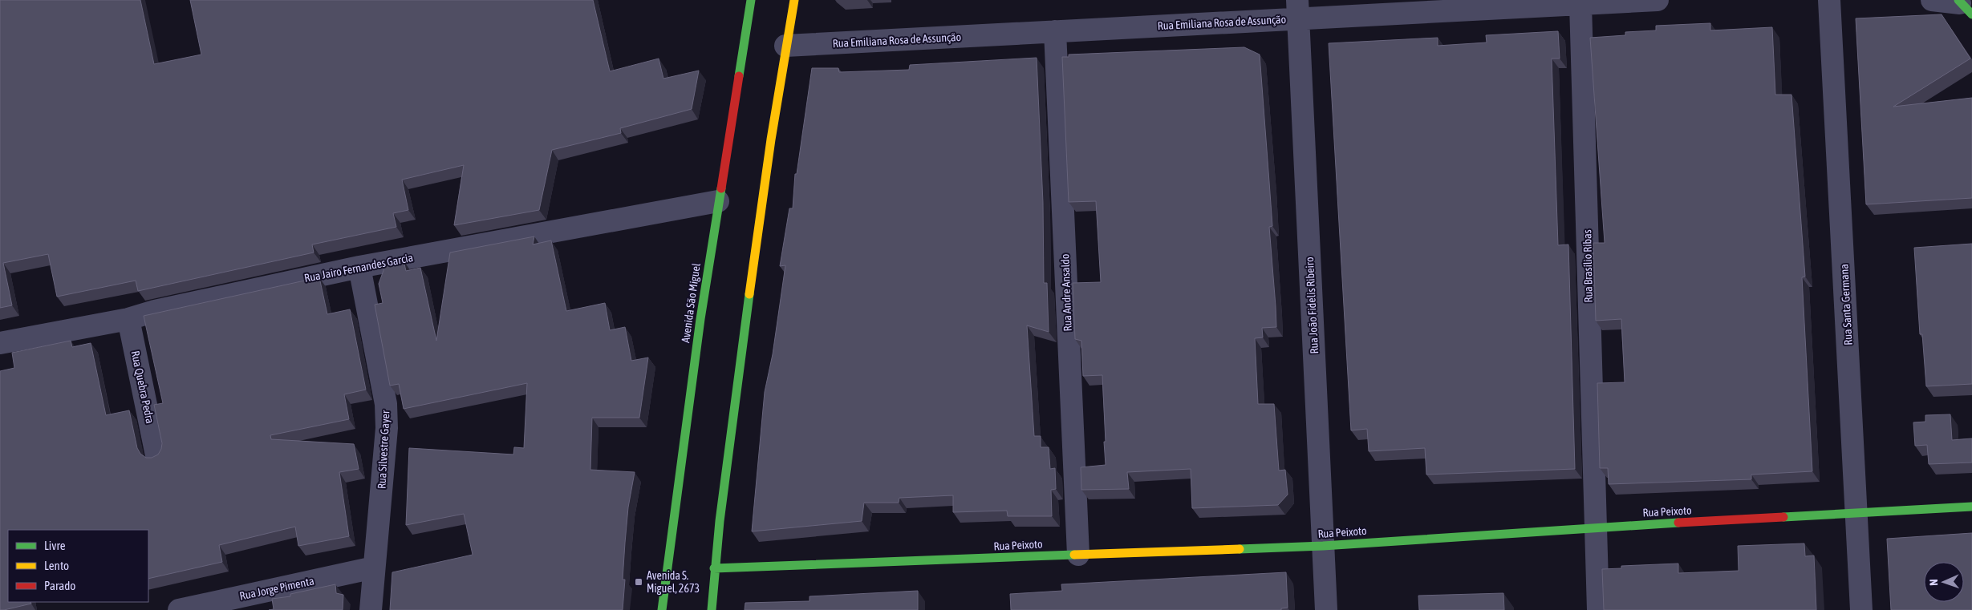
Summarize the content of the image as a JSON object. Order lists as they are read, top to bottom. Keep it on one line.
{"streets":{"street":["Rua Emiliana Rosa de Assunção","Rua Brasílio Ribas","Rua Jairo Fernandes Garcia","Rua Andre Ansaldo","Avenida São Miguel","Rua Santa Germana","Rua João Fidelis Ribeiro","Rua Quebra Pedra","Rua Silvestre Gayer","Rua Peixoto","Rua Jorge Pimenta"]},"crossings":[["Rua Emiliana Rosa de Assunção","Rua Brasílio Ribas"],["Rua Emiliana Rosa de Assunção","Rua Andre Ansaldo"],["Rua Emiliana Rosa de Assunção","Rua João Fidelis Ribeiro"],["Rua Brasílio Ribas","Rua Peixoto"],["Rua Jairo Fernandes Garcia","Avenida São Miguel"],["Rua Jairo Fernandes Garcia","Rua Quebra Pedra"],["Rua Jairo Fernandes Garcia","Rua Silvestre Gayer"],["Rua Andre Ansaldo","Rua Peixoto"],["Rua Santa Germana","Rua Peixoto"],["Rua João Fidelis Ribeiro","Rua Peixoto"],["Rua Silvestre Gayer","Rua Jorge Pimenta"]],"places":{"transit":["Avenida S. Miguel, 2673"]},"legend":["Livre","Lento","Parado"],"north":"left"}
